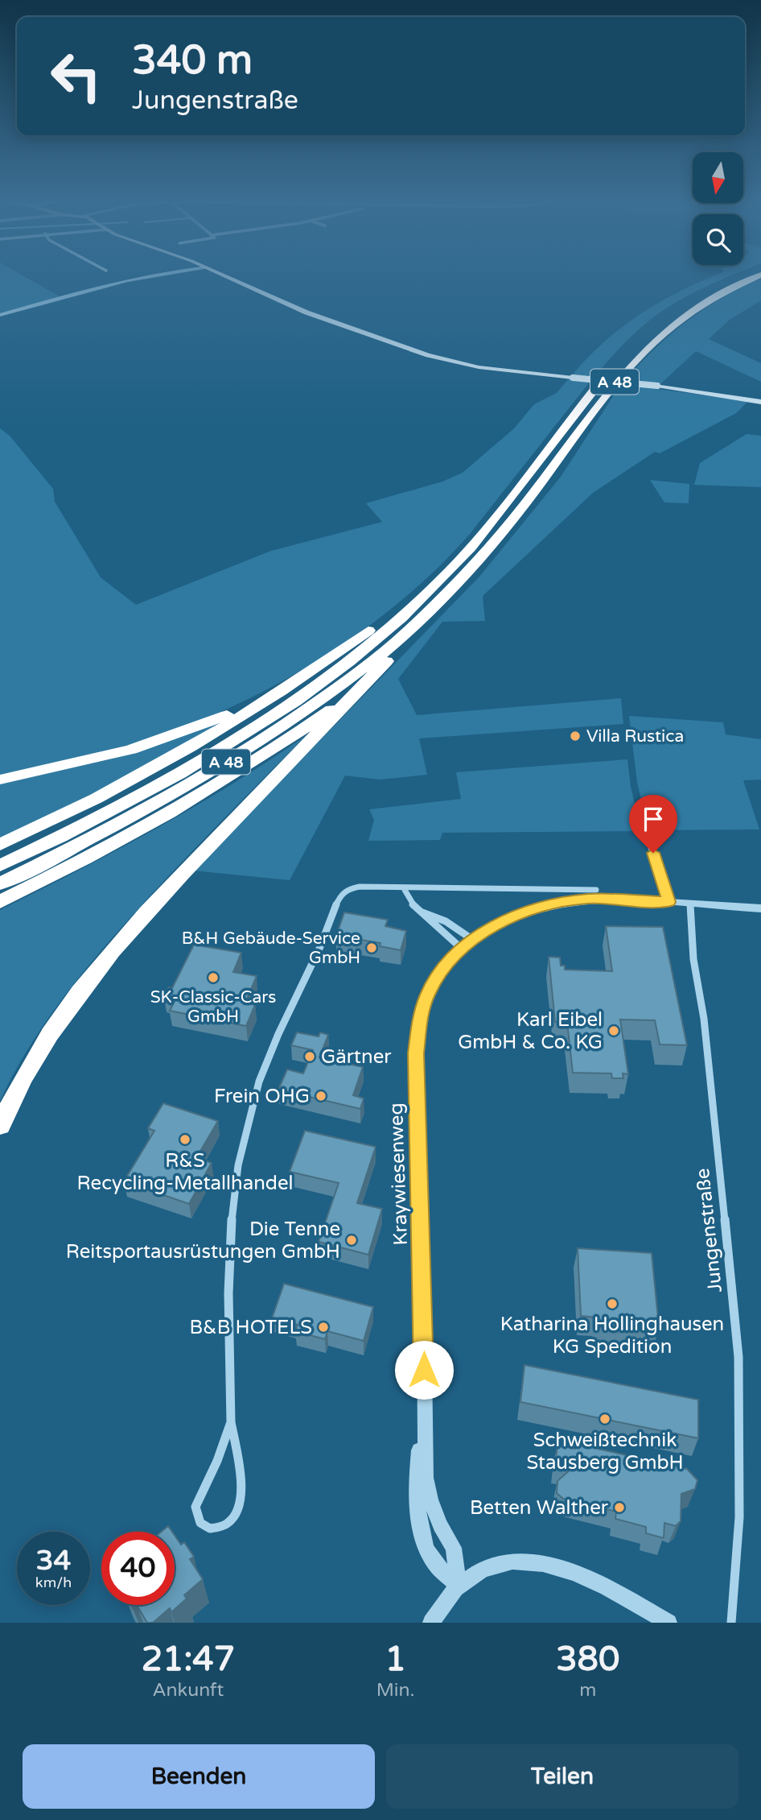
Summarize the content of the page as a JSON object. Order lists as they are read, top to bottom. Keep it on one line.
{"streets":{"highway":["A 48"],"street":["Kraywiesenweg","Jungenstraße"]},"crossings":[["Kraywiesenweg","Jungenstraße"]],"places":["Villa Rustica","B&H Gebäude-Service GmbH","SK-Classic-Cars GmbH","Karl Eibel GmbH & Co. KG","Gärtner","Frein OHG","R&S Recycling-Metallhandel","Die Tenne Reitsportausrüstungen GmbH","Katharina Hollinghausen KG Spedition","B&B HOTELS","Schweißtechnik Stausberg GmbH","Betten Walther"],"north":"bottom","page":{"turn":["340 m","Jungenstraße"],"speed":"34 km/h","limit":"40","eta":["21:47","Ankunft","1","Min.","380","m"],"buttons":["Beenden","Teilen"]}}
